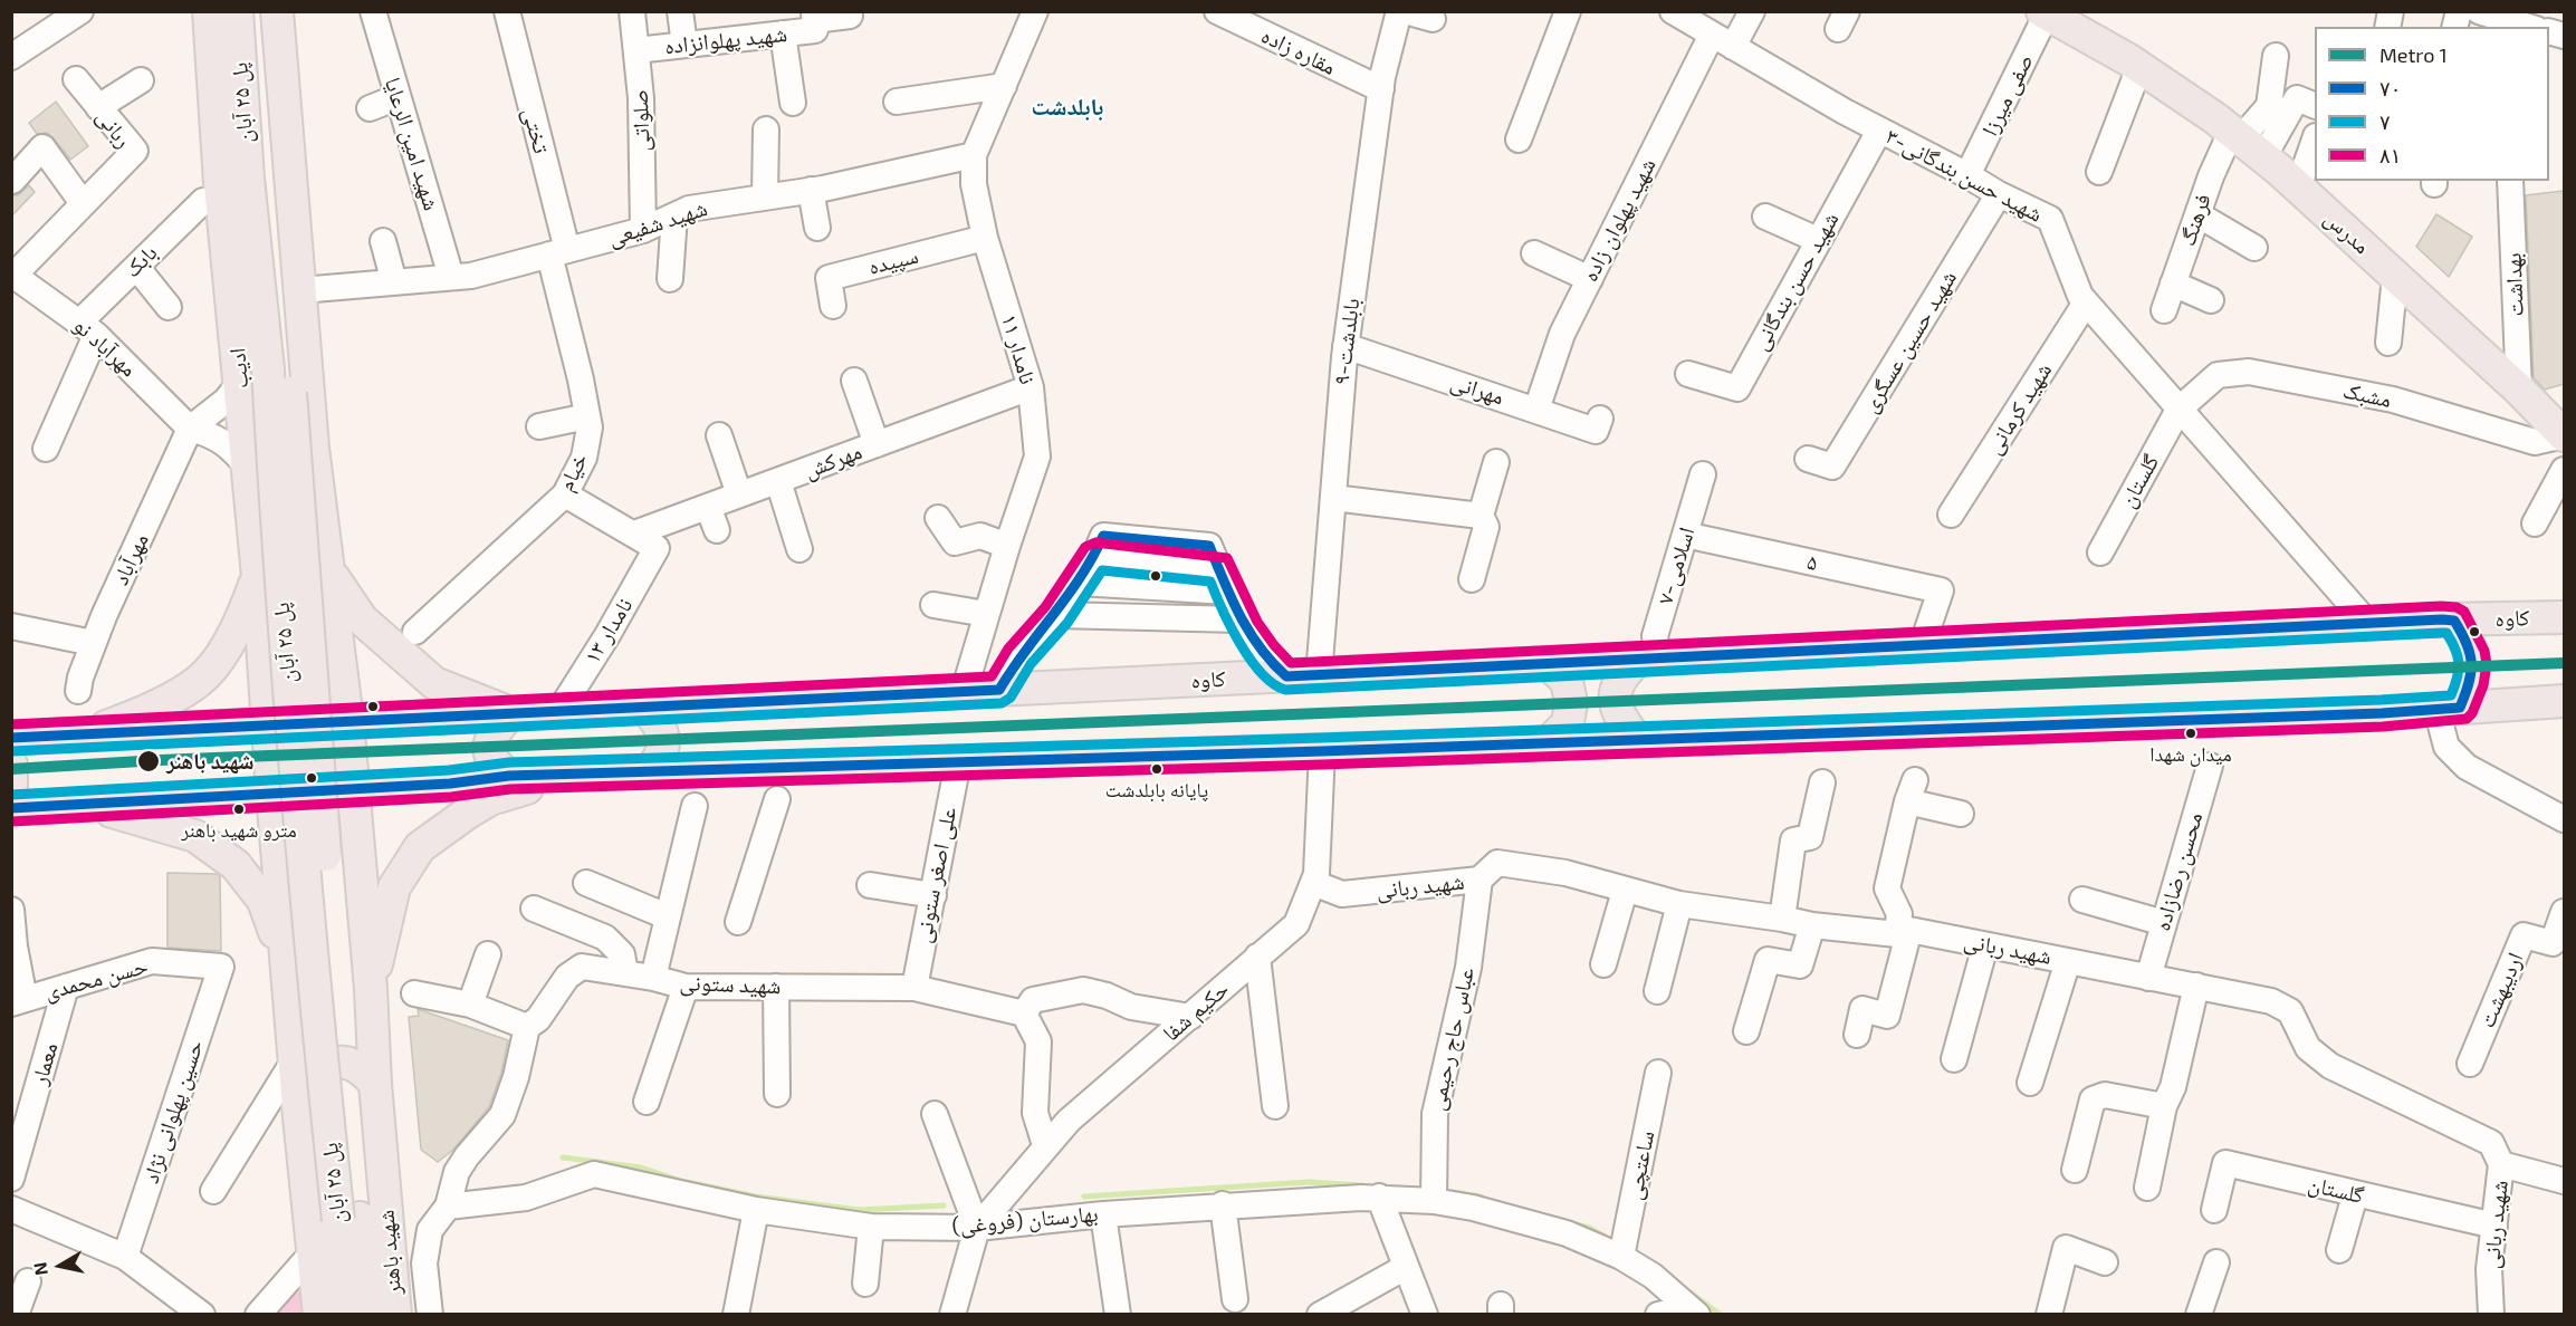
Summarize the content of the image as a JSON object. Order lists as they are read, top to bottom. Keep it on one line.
{"streets":{"main road":["پل ۲۵ آبان","مدرس","ادیب","کاوه","شهید باهنر"],"street":["شهید پهلوانزاده","مقاره زاده","صفی میرزا","صلواتی","ربانی","تختی","شهید امین الرعایا","۳-شهید حسن بندگانی","شهید پهلوان زاده","فرهنگ","شهید شفیعی","بابک","سپیده","شهید حسن بندگانی","بهداشت","۹-بابلدشت","شهید حسین عسگری","مهرآباد نو","۱۱ نامدار","مهرانی","مشبک","شهید کرمانی","مهرکش","خیام","گلستان","مهرآباد","۵","۷-اسلامی","۱۳ نامدار","محسن رضازاده","علی اصغر ستونی","شهید ربانی","حسن محمدی","شهید ستونی","اردیبهشت","حکیم شفا","عباس حاج رحیمی","معمار","حسین پهلوانی نژاد","ساعتچی","بهارستان (فروغی)"]},"crossings":[["شهید پهلوانزاده","صلواتی"],["مقاره زاده","۹-بابلدشت"],["صفی میرزا","۳-شهید حسن بندگانی"],["صفی میرزا","مدرس"],["صلواتی","شهید شفیعی"],["ربانی","مهرآباد نو"],["تختی","شهید شفیعی"],["تختی","خیام"],["شهید امین الرعایا","شهید شفیعی"],["۳-شهید حسن بندگانی","شهید پهلوان زاده"],["۳-شهید حسن بندگانی","شهید حسن بندگانی"],["۳-شهید حسن بندگانی","شهید حسین عسگری"],["۳-شهید حسن بندگانی","مشبک"],["۳-شهید حسن بندگانی","شهید کرمانی"],["۳-شهید حسن بندگانی","گلستان"],["۳-شهید حسن بندگانی","کاوه"],["شهید پهلوان زاده","مهرانی"],["فرهنگ","مدرس"],["شهید شفیعی","۱۱ نامدار"],["شهید شفیعی","خیام"],["مدرس","بهداشت"],["مدرس","مشبک"],["بابک","مهرآباد نو"],["سپیده","۱۱ نامدار"],["۹-بابلدشت","مهرانی"],["۹-بابلدشت","کاوه"],["مهرآباد نو","مهرآباد"],["۱۱ نامدار","مهرکش"],["۱۱ نامدار","کاوه"],["ادیب","کاوه"],["مشبک","گلستان"],["مهرکش","۱۳ نامدار"],["گلستان","شهید ربانی"],["۵","۷-اسلامی"],["۵","کاوه"],["۷-اسلامی","کاوه"],["کاوه","۱۳ نامدار"],["کاوه","شهید باهنر"],["محسن رضازاده","شهید ربانی"],["علی اصغر ستونی","شهید ستونی"],["شهید ربانی","حکیم شفا"],["شهید ربانی","عباس حاج رحیمی"],["حسن محمدی","معمار"],["حسن محمدی","حسین پهلوانی نژاد"],["حکیم شفا","بهارستان (فروغی)"],["عباس حاج رحیمی","بهارستان (فروغی)"],["ساعتچی","بهارستان (فروغی)"]],"districts":["بابلدشت"],"places":["میدان شهدا","شهید باهنر","پایانه بابلدشت","مترو شهید باهنر"],"lines":["transit line ۷۰","transit line ۸۱","transit line ۷","metro line 1"],"legend":["Metro 1","۷۰","۷","۸۱"],"north":"left"}
